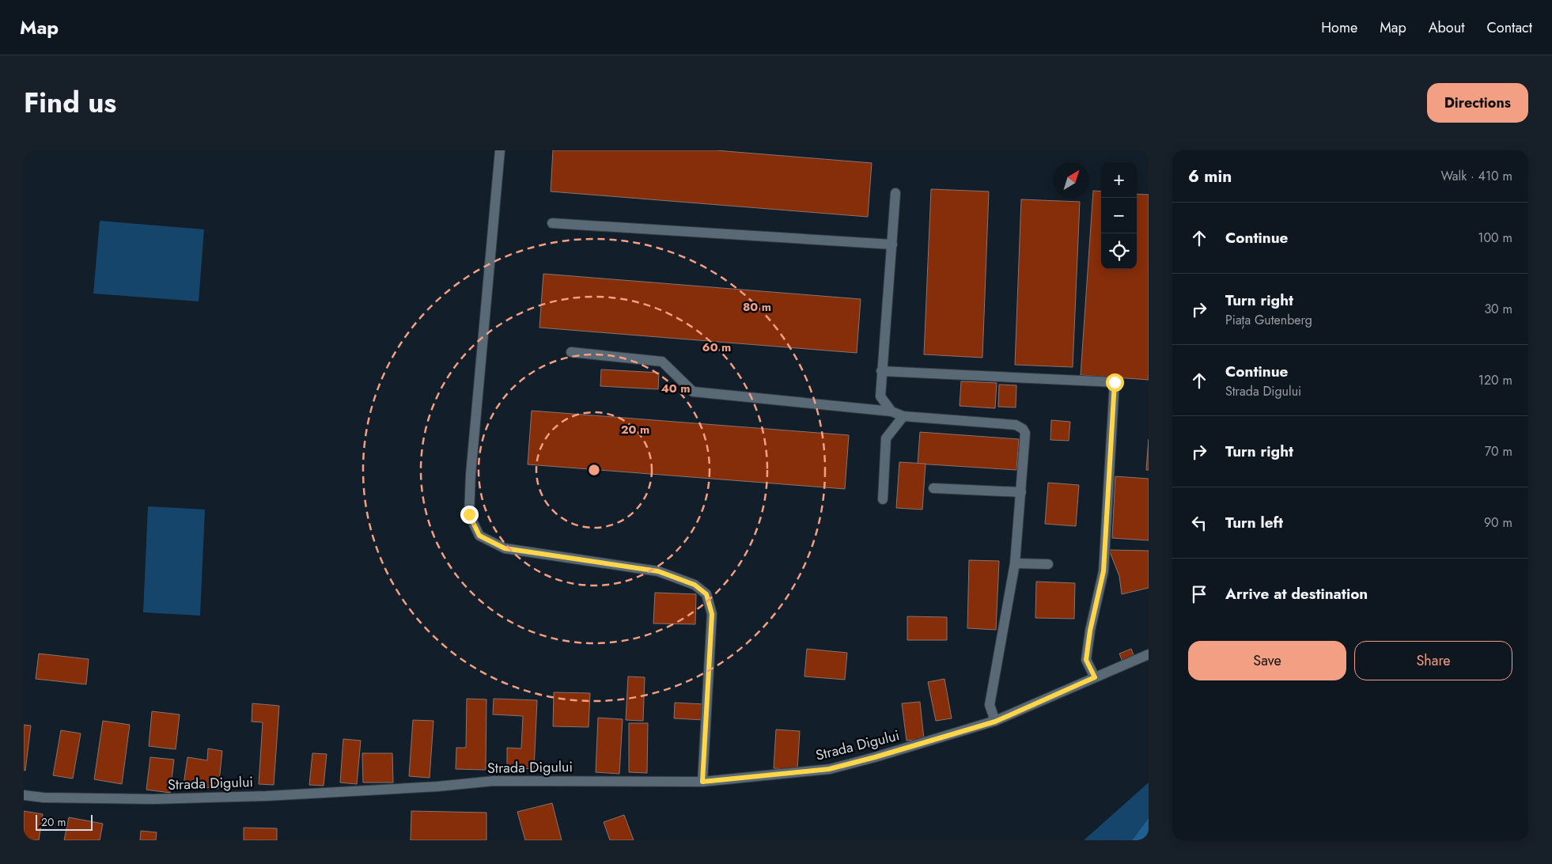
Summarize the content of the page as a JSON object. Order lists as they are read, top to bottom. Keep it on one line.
{"streets":{"street":["Strada Digului"]},"scale_bar":"20 m","north":"top right","page":{"header":"Map","nav":["Home","Map","About","Contact"],"title":"Find us","buttons":["Directions",["Save","Share"]],"heading":["6 min","Walk · 410 m"],"map_buttons":["+","−"],"list":[["Continue","100 m"],["Turn right","Piața Gutenberg","30 m"],["Continue","Strada Digului","120 m"],["Turn right","70 m"],["Turn left","90 m"],"Arrive at destination"],"scale":"20 m"},"rings":["80 m","60 m","40 m","20 m"]}
